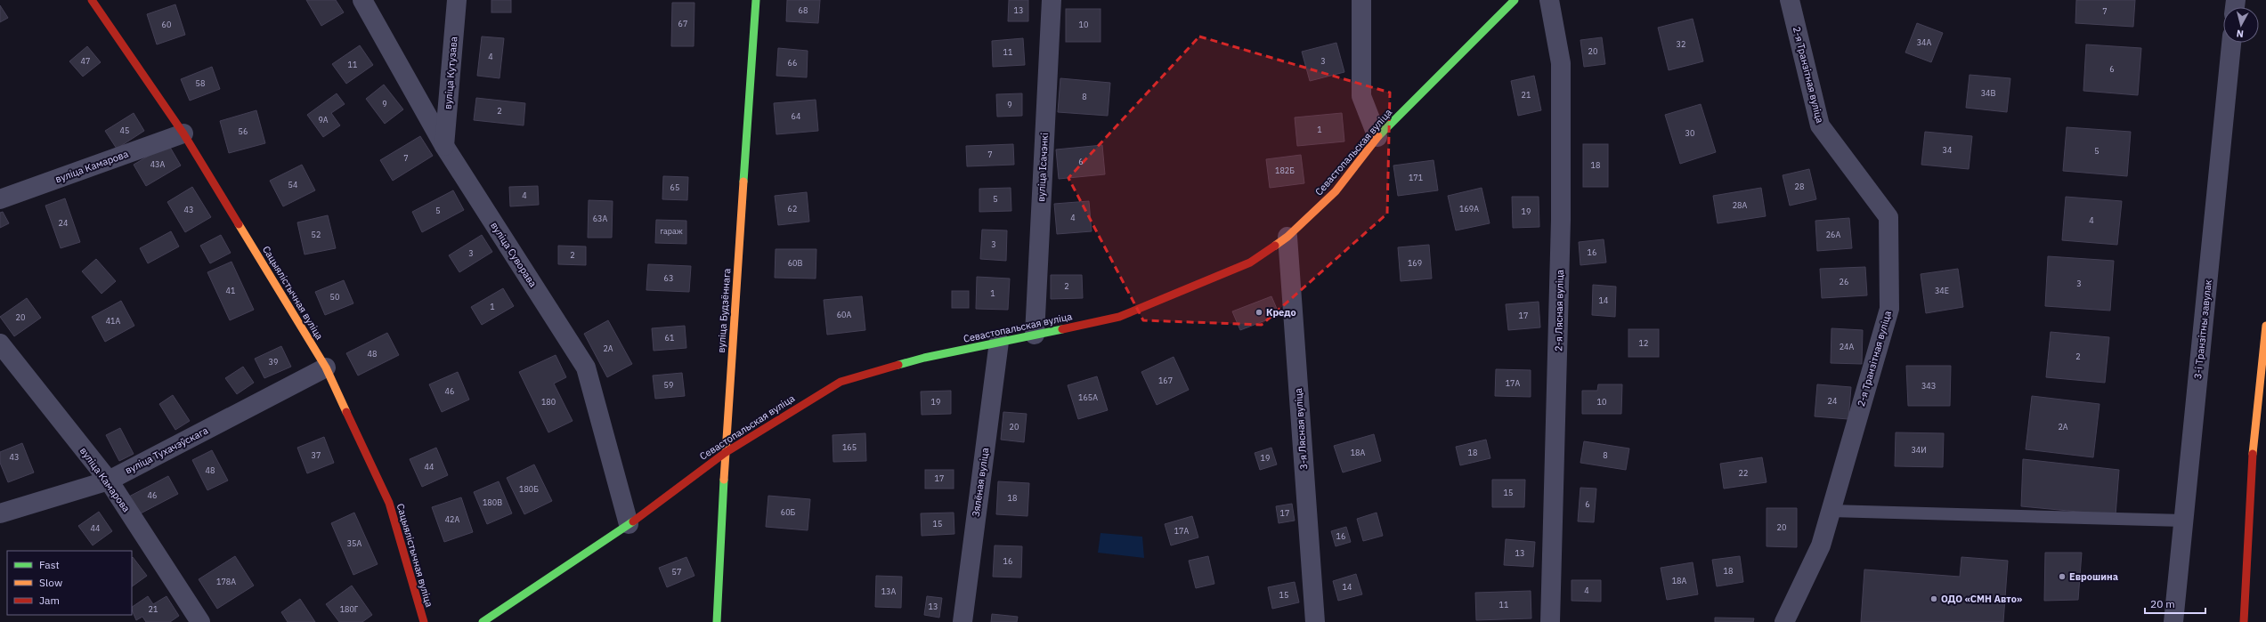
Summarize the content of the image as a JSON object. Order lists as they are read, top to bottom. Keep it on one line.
{"streets":{"street":["вуліца Кутузава","2-я Транзітная вуліца","Севастопальская вуліца","вуліца Камарова","вуліца Ісачэнкі","вуліца Суворава","Сацыялістычная вуліца","вуліца Будзённага","2-я Лясная вуліца","3-і Транзітны завулак","3-я Лясная вуліца","вуліца Тухачэўскага","Зялёная вуліца"]},"crossings":[["вуліца Кутузава","вуліца Суворава"],["Севастопальская вуліца","вуліца Ісачэнкі"],["Севастопальская вуліца","вуліца Суворава"],["Севастопальская вуліца","вуліца Будзённага"],["Севастопальская вуліца","3-я Лясная вуліца"],["Севастопальская вуліца","Зялёная вуліца"],["вуліца Камарова","Сацыялістычная вуліца"],["вуліца Камарова","вуліца Тухачэўскага"],["Сацыялістычная вуліца","вуліца Тухачэўскага"]],"places":["Кредо","Еврошина","ОДО «СМН Авто»"],"house_numbers":["68","13","7","67","60","10","34А","32","20","11","4","47","3","66","11","6","58","34В","21","8","9","9","2","64","9А","1","45","56","30","34","5","7","7","6","43А","18","182Б","171","54","28","65","4","5","28А","62","169А","43","5","19","4","63А","4","24","гараж","52","26А","3","16","3","2","60В","169","63","26","3","2","41","34Е","1","50","14","1","60А","17","20","41А","61","12","24А","2А","48","2","39","167","17А","59","34З","46","165А","24","180","19","10","20","2А","165","34И","18А","18","37","8","43","19","44","48","22","17","180Б","15","46","18","180В","6","60Б","17","42А","15","20","44","17А","16","35А","13","16","18","57","18А","178А","14","4","13А","15","11","13","21","180Г"],"legend":["Fast","Slow","Jam"],"scale_bar":"20 m","north":"bottom"}
